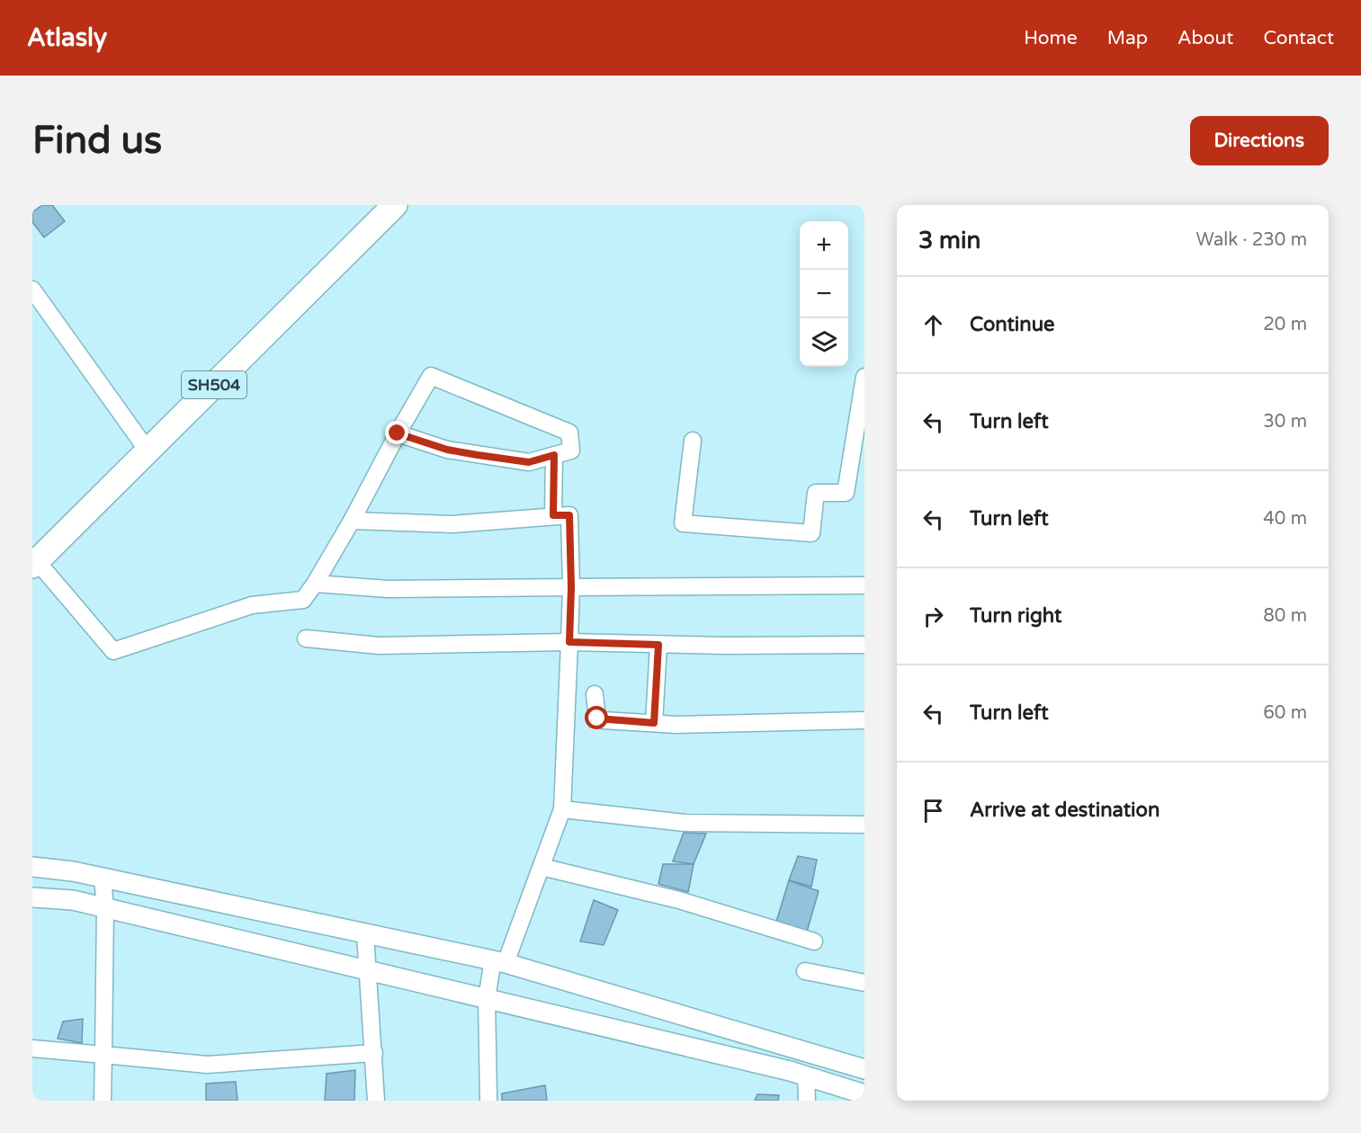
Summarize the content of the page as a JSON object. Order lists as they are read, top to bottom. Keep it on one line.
{"streets":{"main road":["SH504"]},"page":{"header":"Atlasly","nav":["Home","Map","About","Contact"],"buttons":"Directions","title":"Find us","heading":["3 min","Walk · 230 m"],"map_buttons":["+","−"],"list":[["Continue","20 m"],["Turn left","30 m"],["Turn left","40 m"],["Turn right","80 m"],["Turn left","60 m"],"Arrive at destination"]}}
